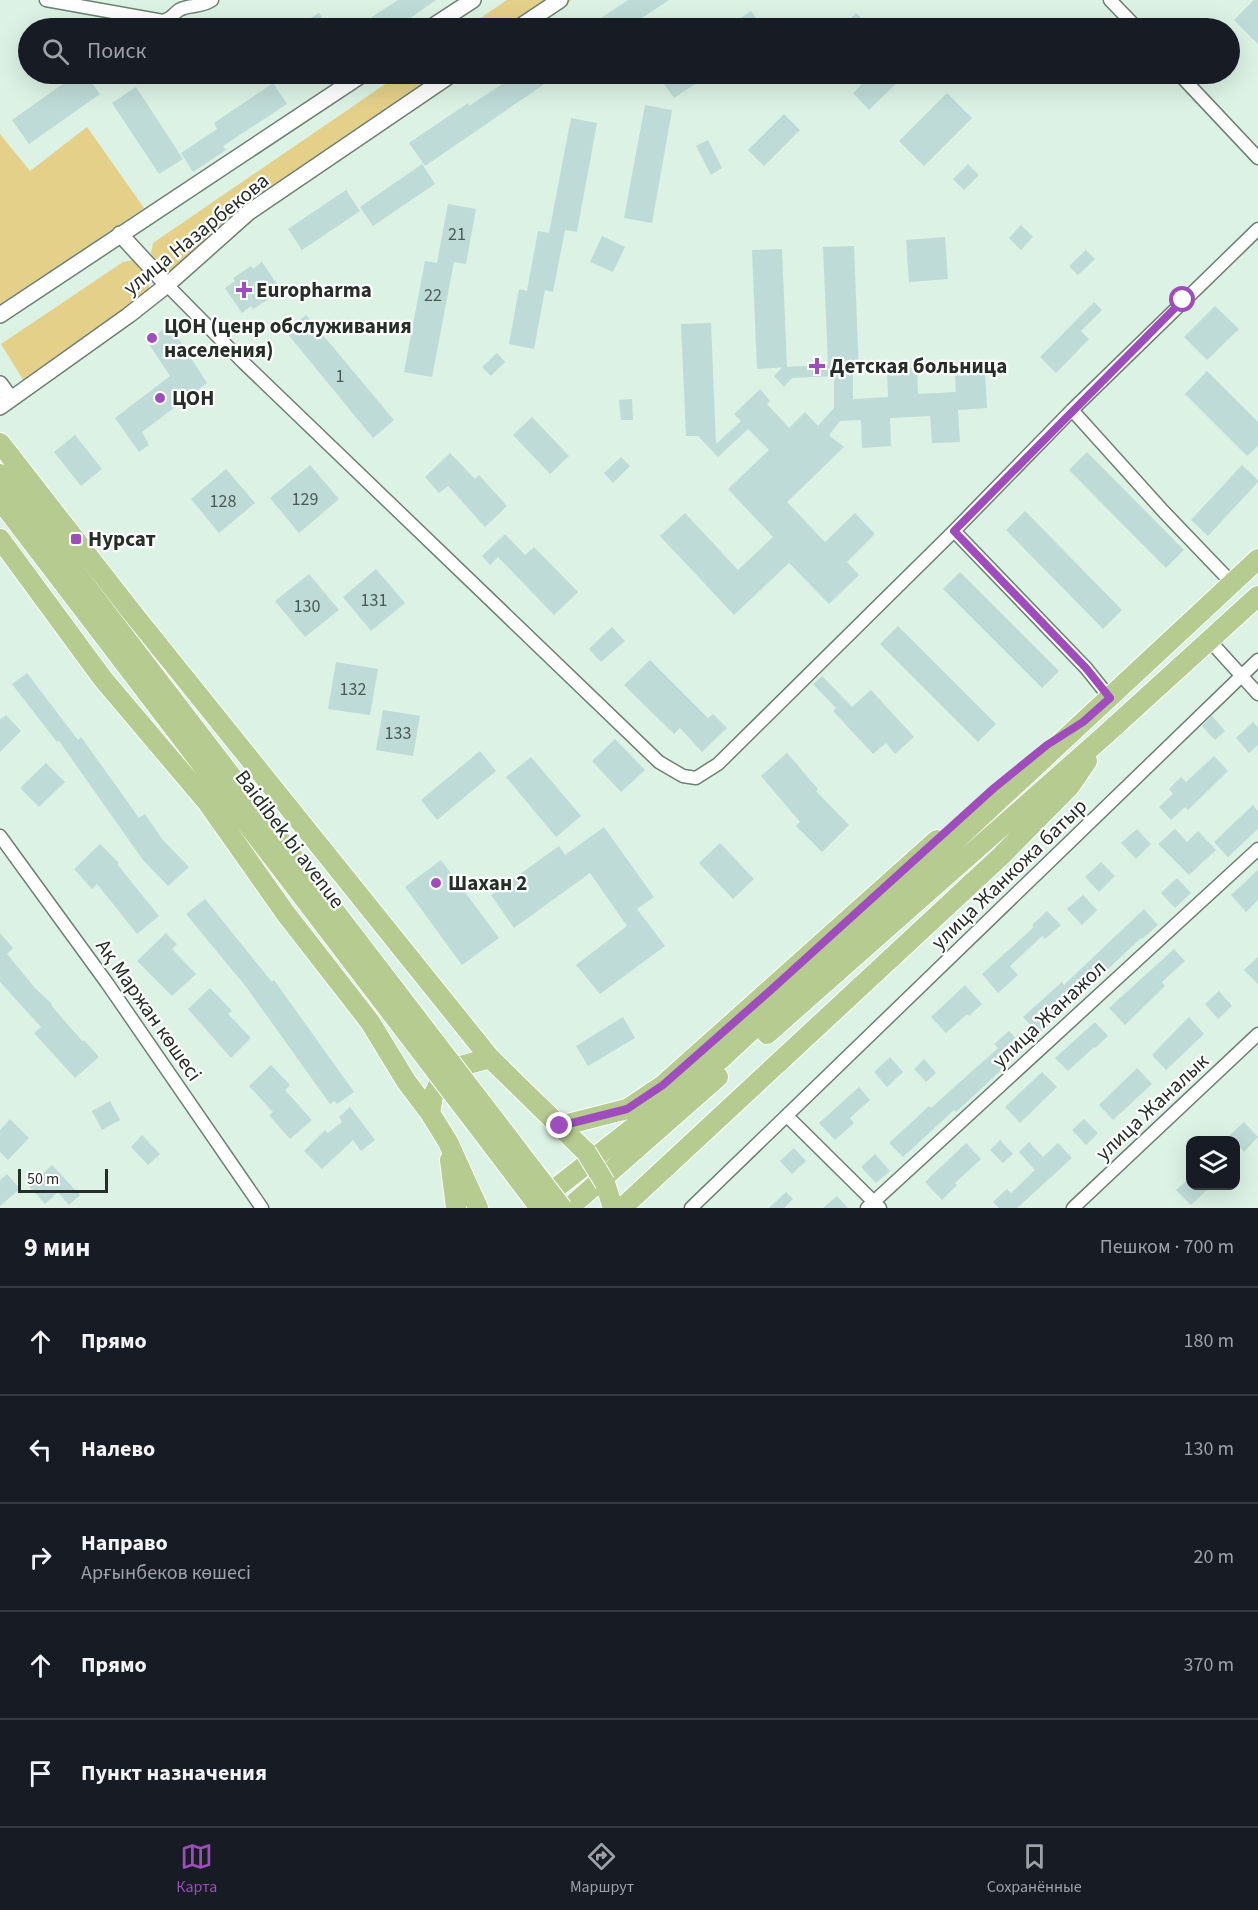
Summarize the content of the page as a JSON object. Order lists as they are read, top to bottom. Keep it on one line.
{"streets":{"main road":["Baidibek bi avenue"],"street":["улица Назарбекова","улица Жанкожа батыр","Ақ Маржан көшесі","улица Жанажол","улица Жаналык"]},"places":{"health":["Europharma","Детская больница"],"other":["ЦОН (ценр обслуживания населения)","ЦОН","Шахан 2"],"transit":["Нурсат"]},"house_numbers":["21","22","1","129","128","131","130","132","133"],"scale_bar":"50 m","page":{"search":"Поиск","scale":"50 m","heading":["9 мин","Пешком · 700 m"],"list":[["Прямо","180 m"],["Налево","130 m"],["Направо","Арғынбеков көшесі","20 m"],["Прямо","370 m"],"Пункт назначения"],"nav":["Карта","Маршрут","Сохранённые"]}}
